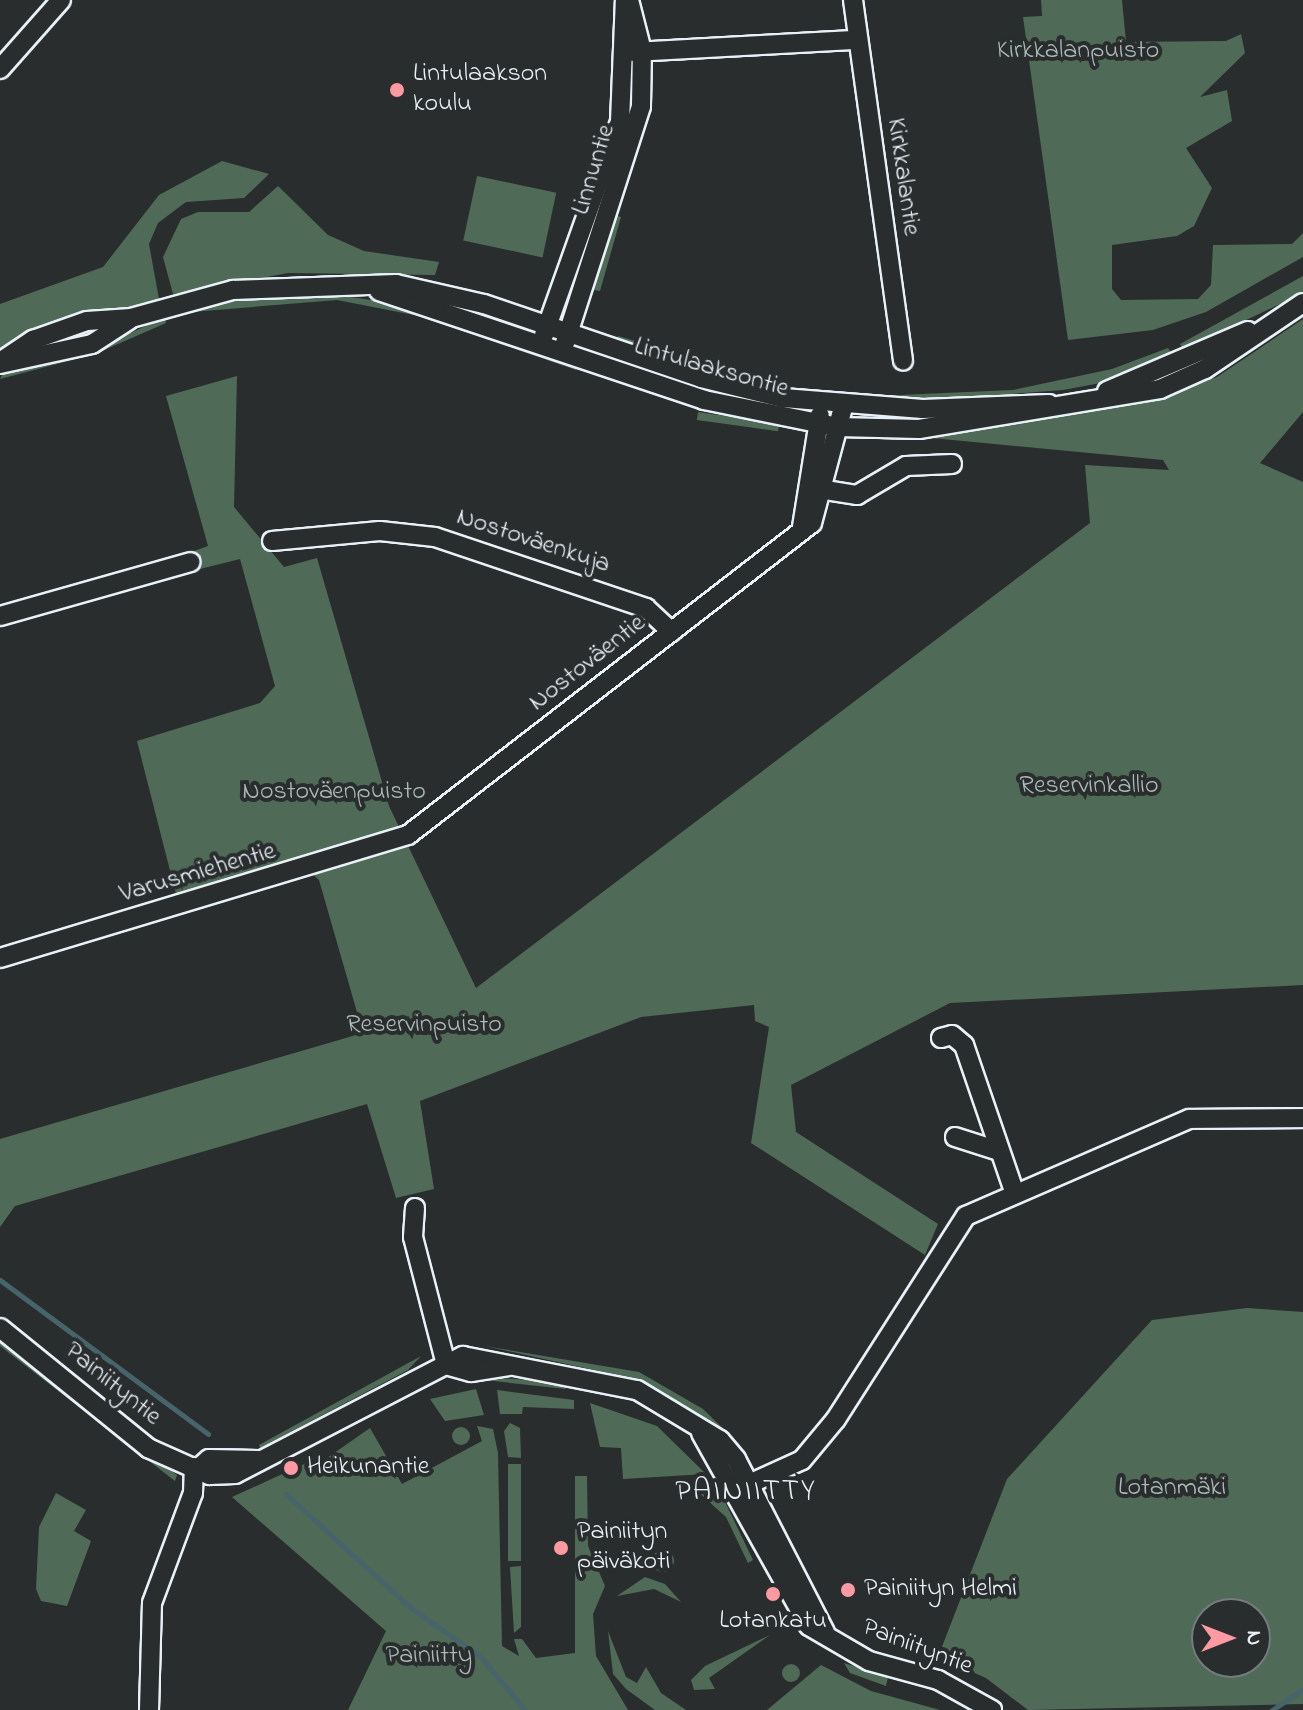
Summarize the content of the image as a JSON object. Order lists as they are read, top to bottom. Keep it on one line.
{"streets":{"street":["Linnuntie","Kirkkalantie","Lintulaaksontie","Nostoväenkuja","Nostoväentie","Varusmiehentie","Painiityntie"]},"crossings":[["Linnuntie","Lintulaaksontie"],["Lintulaaksontie","Nostoväentie"],["Nostoväenkuja","Nostoväentie"],["Nostoväentie","Varusmiehentie"]],"districts":["PAINIITTY"],"parks":["Kirkkalanpuisto","Reservinkallio","Nostoväenpuisto","Reservinpuisto","Lotanmäki","Painiitty"],"places":["Lintulaakson koulu","Heikunantie","Painiityn päiväkoti","Painiityn Helmi","Lotankatu"],"north":"right"}
